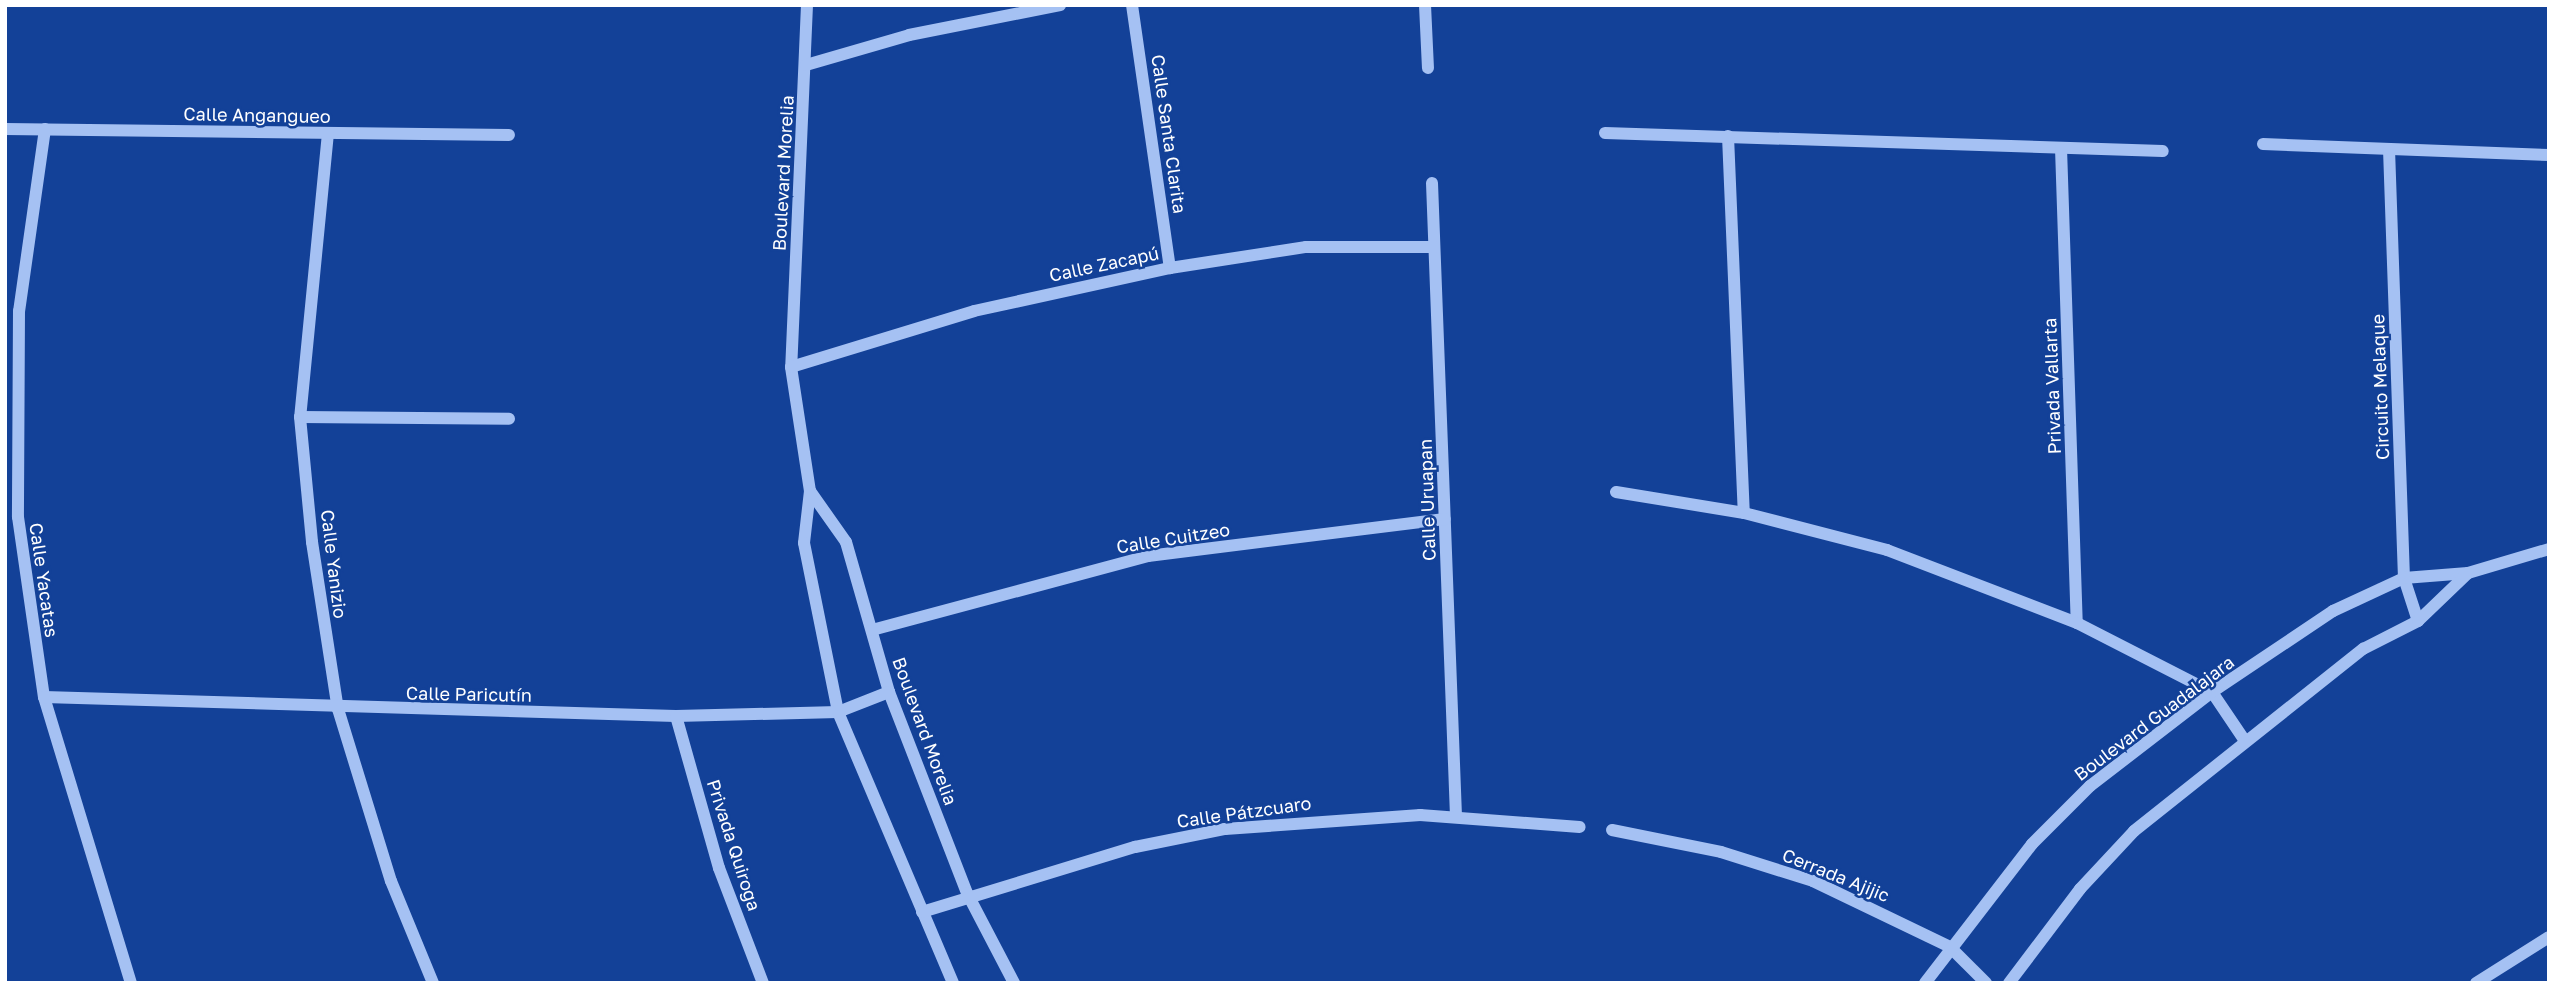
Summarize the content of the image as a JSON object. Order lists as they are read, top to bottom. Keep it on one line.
{"streets":{"street":["Calle Angangueo","Calle Santa Clarita","Boulevard Morelia","Calle Zacapú","Privada Vallarta","Circuito Melaque","Calle Uruapan","Calle Cuitzeo","Calle Yanizio","Calle Yacatas","Calle Paricutín","Boulevard Guadalajara","Calle Pátzcuaro","Privada Quiroga","Cerrada Ajijic"]},"crossings":[["Calle Angangueo","Calle Yanizio"],["Calle Angangueo","Calle Yacatas"],["Calle Santa Clarita","Calle Zacapú"],["Boulevard Morelia","Calle Zacapú"],["Boulevard Morelia","Calle Cuitzeo"],["Boulevard Morelia","Calle Paricutín"],["Boulevard Morelia","Calle Pátzcuaro"],["Calle Zacapú","Calle Uruapan"],["Circuito Melaque","Boulevard Guadalajara"],["Calle Uruapan","Calle Cuitzeo"],["Calle Uruapan","Calle Pátzcuaro"],["Calle Yanizio","Calle Paricutín"],["Calle Yacatas","Calle Paricutín"],["Calle Paricutín","Privada Quiroga"],["Boulevard Guadalajara","Cerrada Ajijic"]]}
